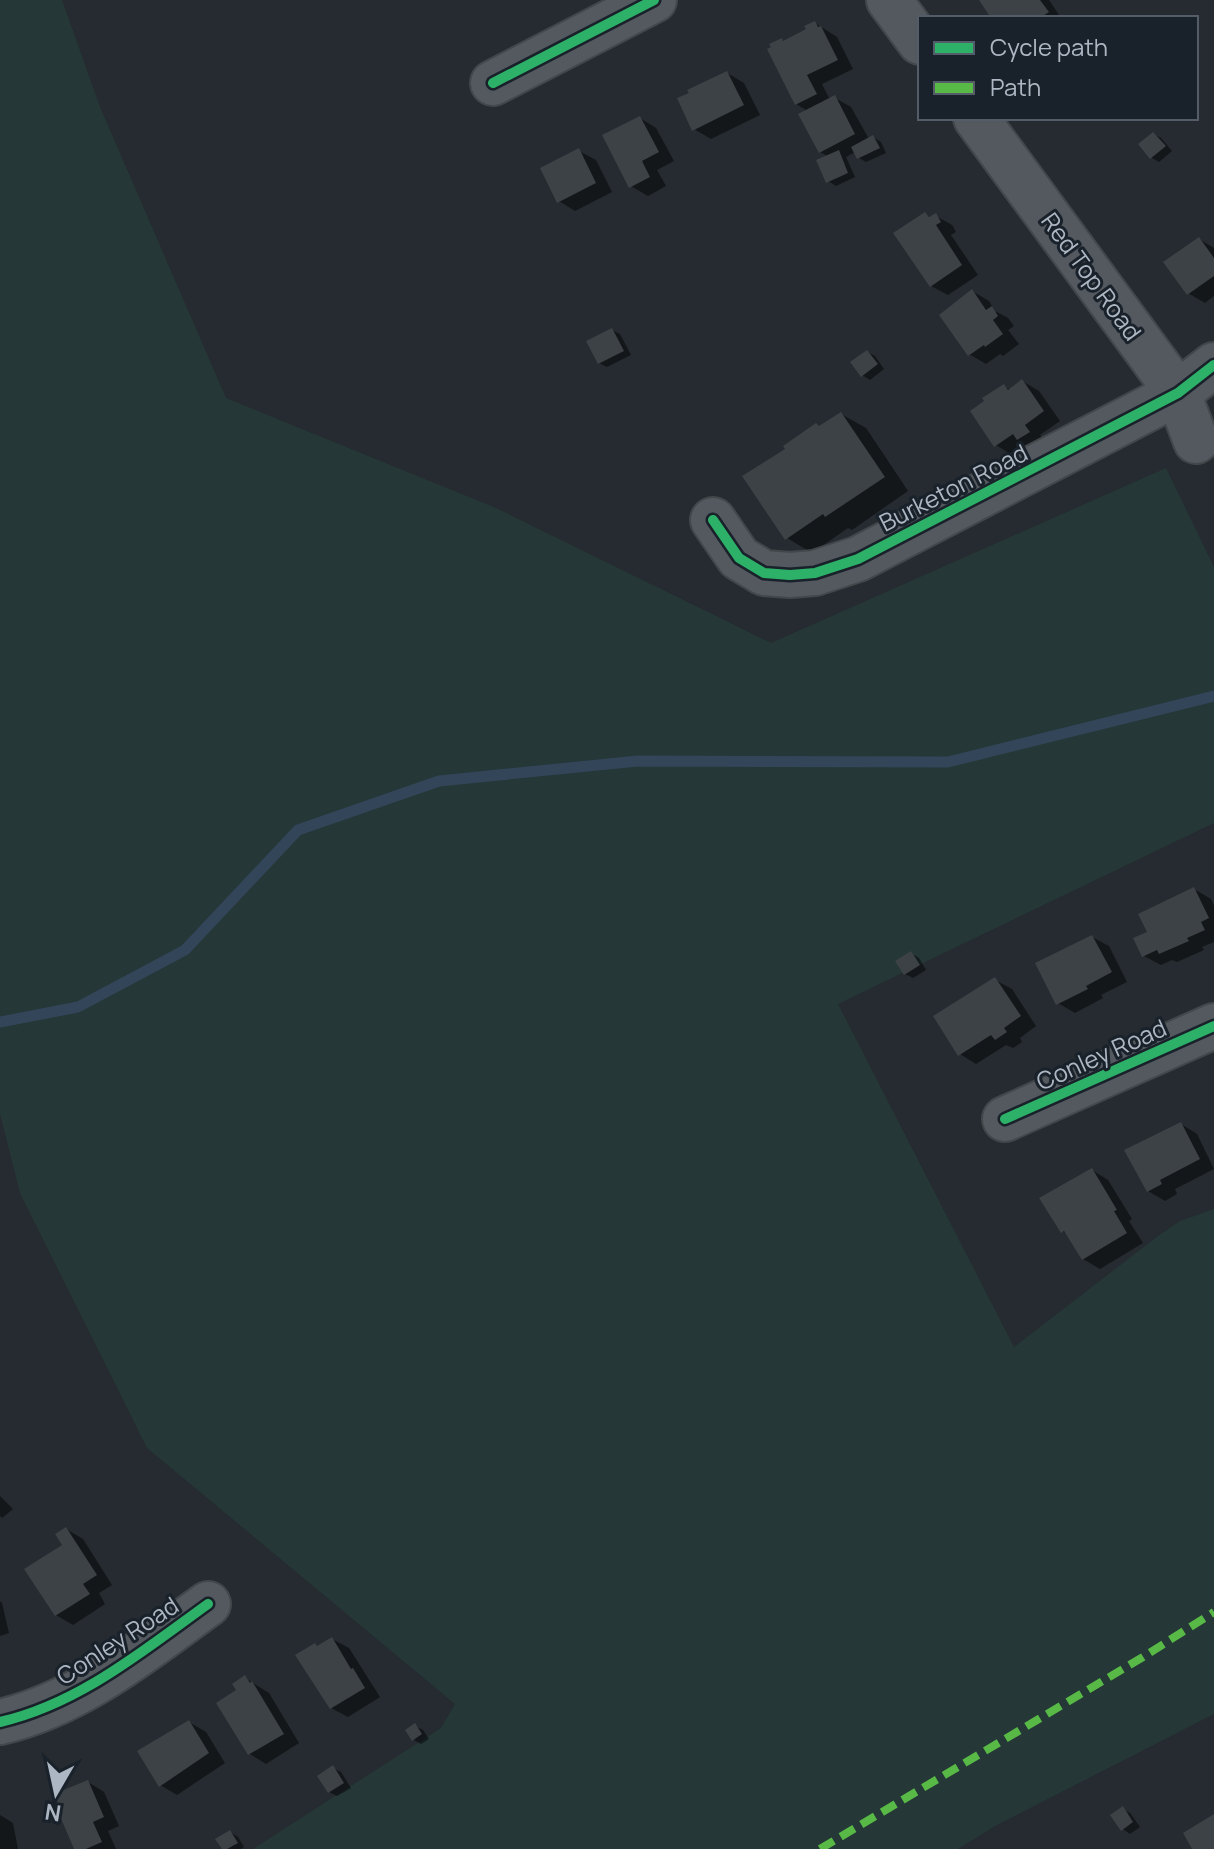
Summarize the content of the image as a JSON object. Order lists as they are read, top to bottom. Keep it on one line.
{"streets":{"street":["Red Top Road","Burketon Road","Conley Road"]},"crossings":[["Red Top Road","Burketon Road"]],"legend":["Cycle path","Path"],"north":"bottom"}
